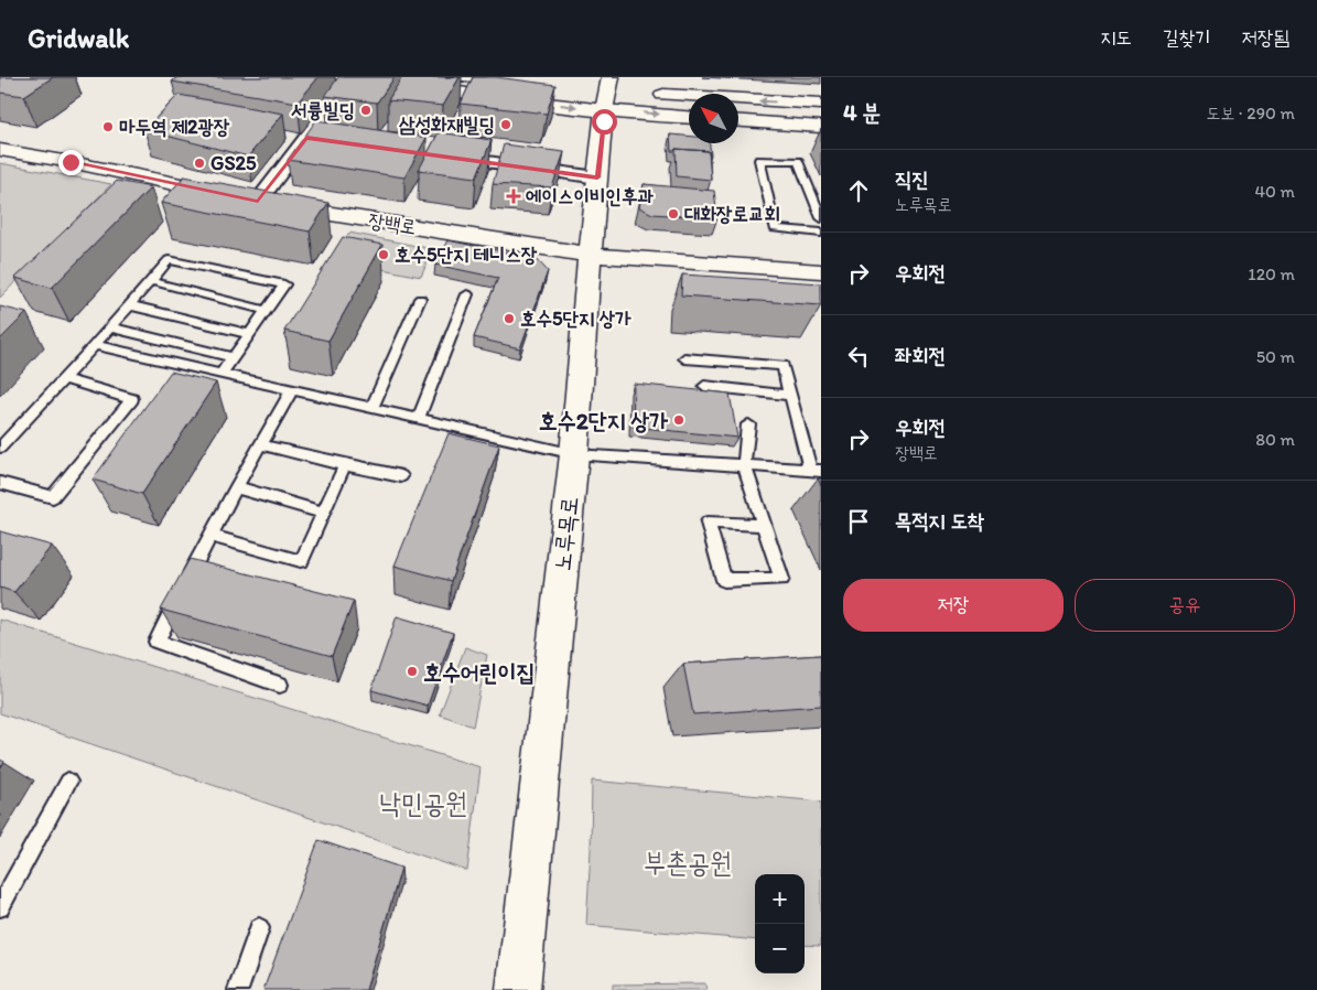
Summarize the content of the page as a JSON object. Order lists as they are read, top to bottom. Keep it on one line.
{"streets":{"main road":["장백로","노루목로"]},"crossings":[["장백로","노루목로"]],"parks":["낙민공원","부촌공원"],"places":{"other":["서륭빌딩","삼성화재빌딩","마두역 제2광장","GS25","대화장로교회","호수5단지 테니스장","호수5단지 상가","호수2단지 상가","호수어린이집"],"health":["에이스이비인후과"]},"north":"top left","page":{"header":"Gridwalk","nav":["지도","길찾기","저장됨"],"heading":["4 분","도보 · 290 m"],"list":[["직진","노루목로","40 m"],["우회전","120 m"],["좌회전","50 m"],["우회전","장백로","80 m"],"목적지 도착"],"buttons":["저장","공유"],"map_buttons":["+","−"]}}
